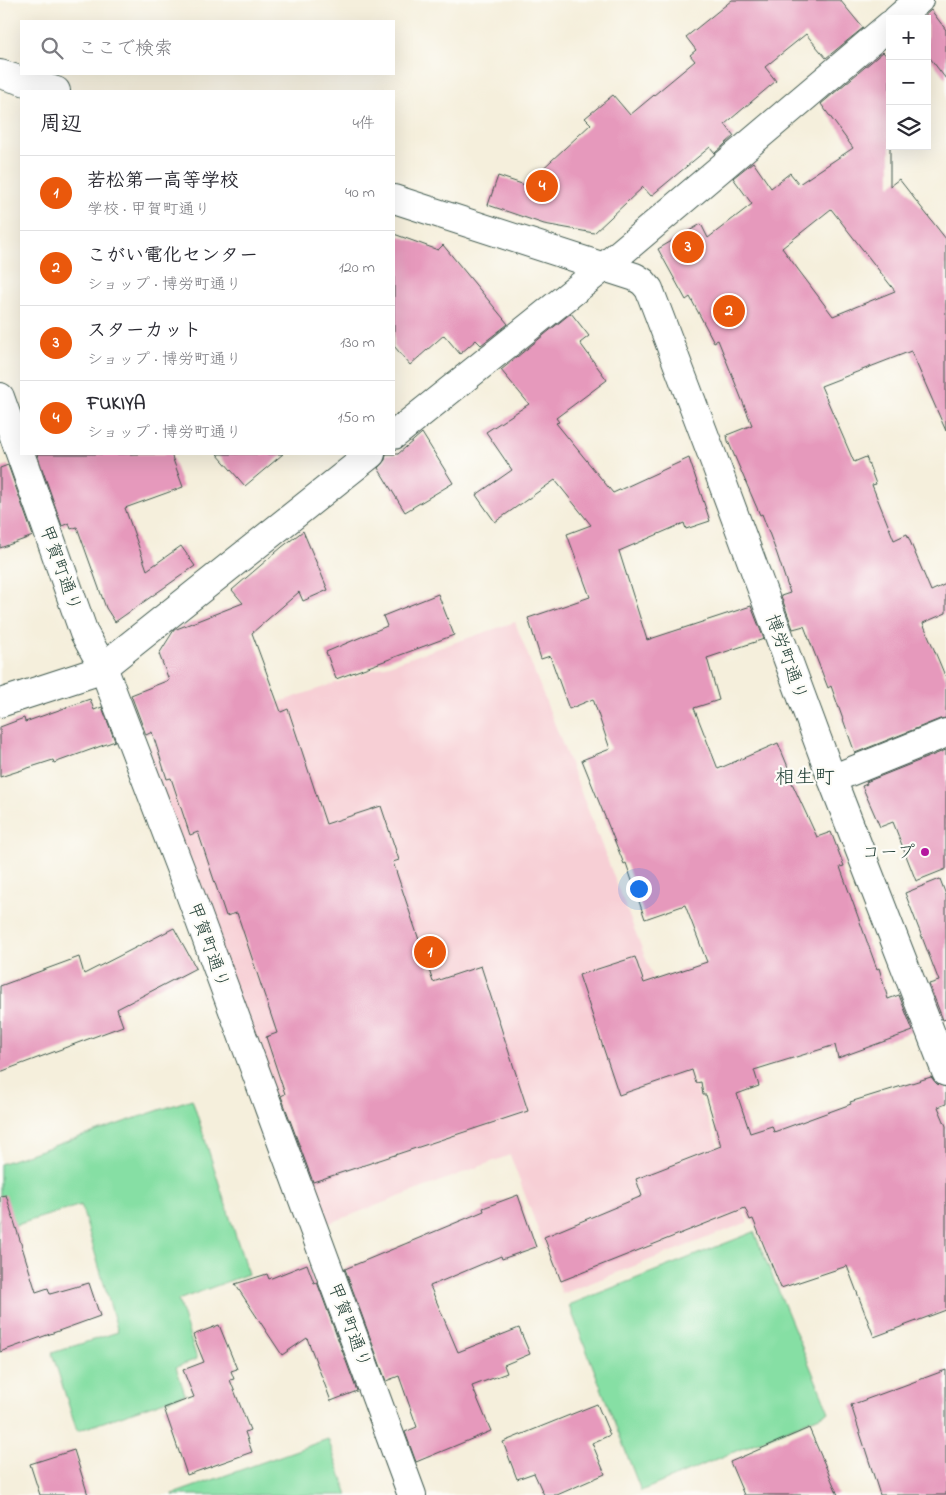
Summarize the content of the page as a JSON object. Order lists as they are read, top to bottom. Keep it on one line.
{"streets":{"street":["甲賀町通り","博労町通り"]},"districts":["相生町"],"places":["コープ"],"page":{"map_buttons":["+","−"],"search":"ここで検索","heading":["周辺","4件"],"list":[{"mark":"1","name":"若松第一高等学校","note":"学校 · 甲賀町通り","value":"40 m"},{"mark":"2","name":"こがい電化センター","note":"ショップ · 博労町通り","value":"120 m"},{"mark":"3","name":"スターカット","note":"ショップ · 博労町通り","value":"130 m"},{"mark":"4","name":"FUKIYA","note":"ショップ · 博労町通り","value":"150 m"}],"pins":["4","3","2","1"]}}
